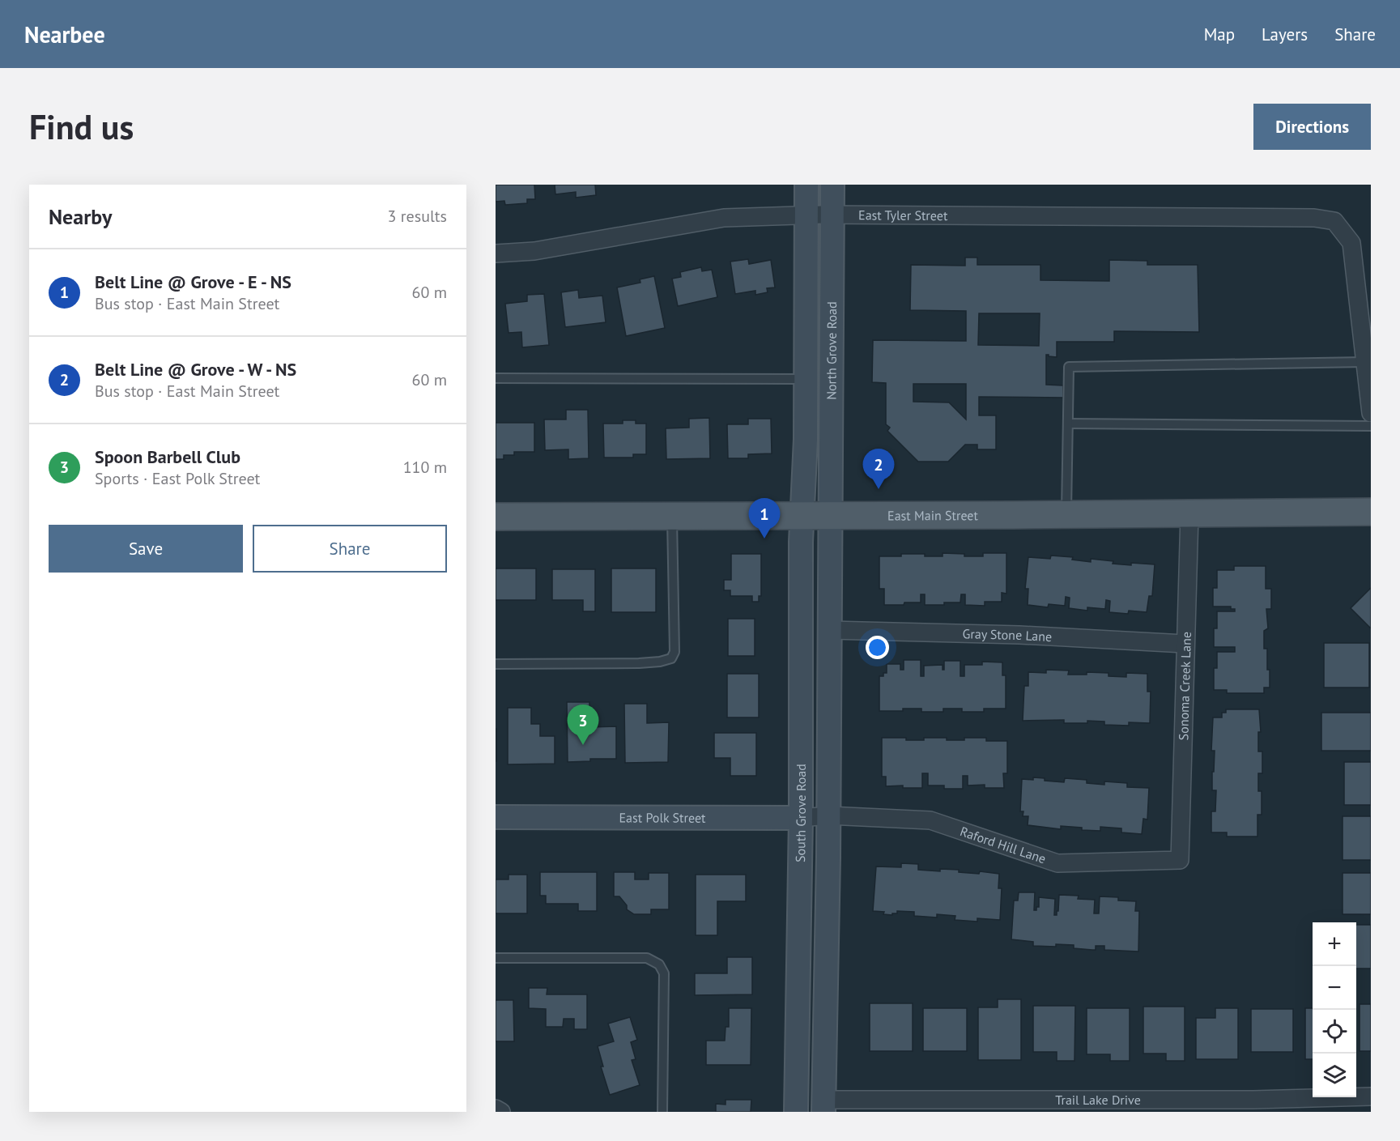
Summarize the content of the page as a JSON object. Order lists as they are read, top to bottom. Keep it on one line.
{"streets":{"main road":["North Grove Road","East Main Street","South Grove Road","East Polk Street"],"street":["East Tyler Street","Gray Stone Lane","Sonoma Creek Lane","Raford Hill Lane","Trail Lake Drive"]},"crossings":[["East Tyler Street","North Grove Road"],["North Grove Road","East Main Street"],["North Grove Road","South Grove Road"],["East Main Street","Sonoma Creek Lane"],["East Main Street","South Grove Road"],["Gray Stone Lane","Sonoma Creek Lane"],["Gray Stone Lane","South Grove Road"],["Sonoma Creek Lane","Raford Hill Lane"],["South Grove Road","East Polk Street"],["South Grove Road","Raford Hill Lane"],["South Grove Road","Trail Lake Drive"],["East Polk Street","Raford Hill Lane"]],"page":{"header":"Nearbee","nav":["Map","Layers","Share"],"buttons":["Directions",["Save","Share"]],"title":"Find us","heading":["Nearby","3 results"],"list":[{"mark":"1","name":"Belt Line @ Grove - E - NS","note":"Bus stop · East Main Street","value":"60 m"},{"mark":"2","name":"Belt Line @ Grove - W - NS","note":"Bus stop · East Main Street","value":"60 m"},{"mark":"3","name":"Spoon Barbell Club","note":"Sports · East Polk Street","value":"110 m"}],"pins":["2","1","3"],"map_buttons":["+","−"]}}
